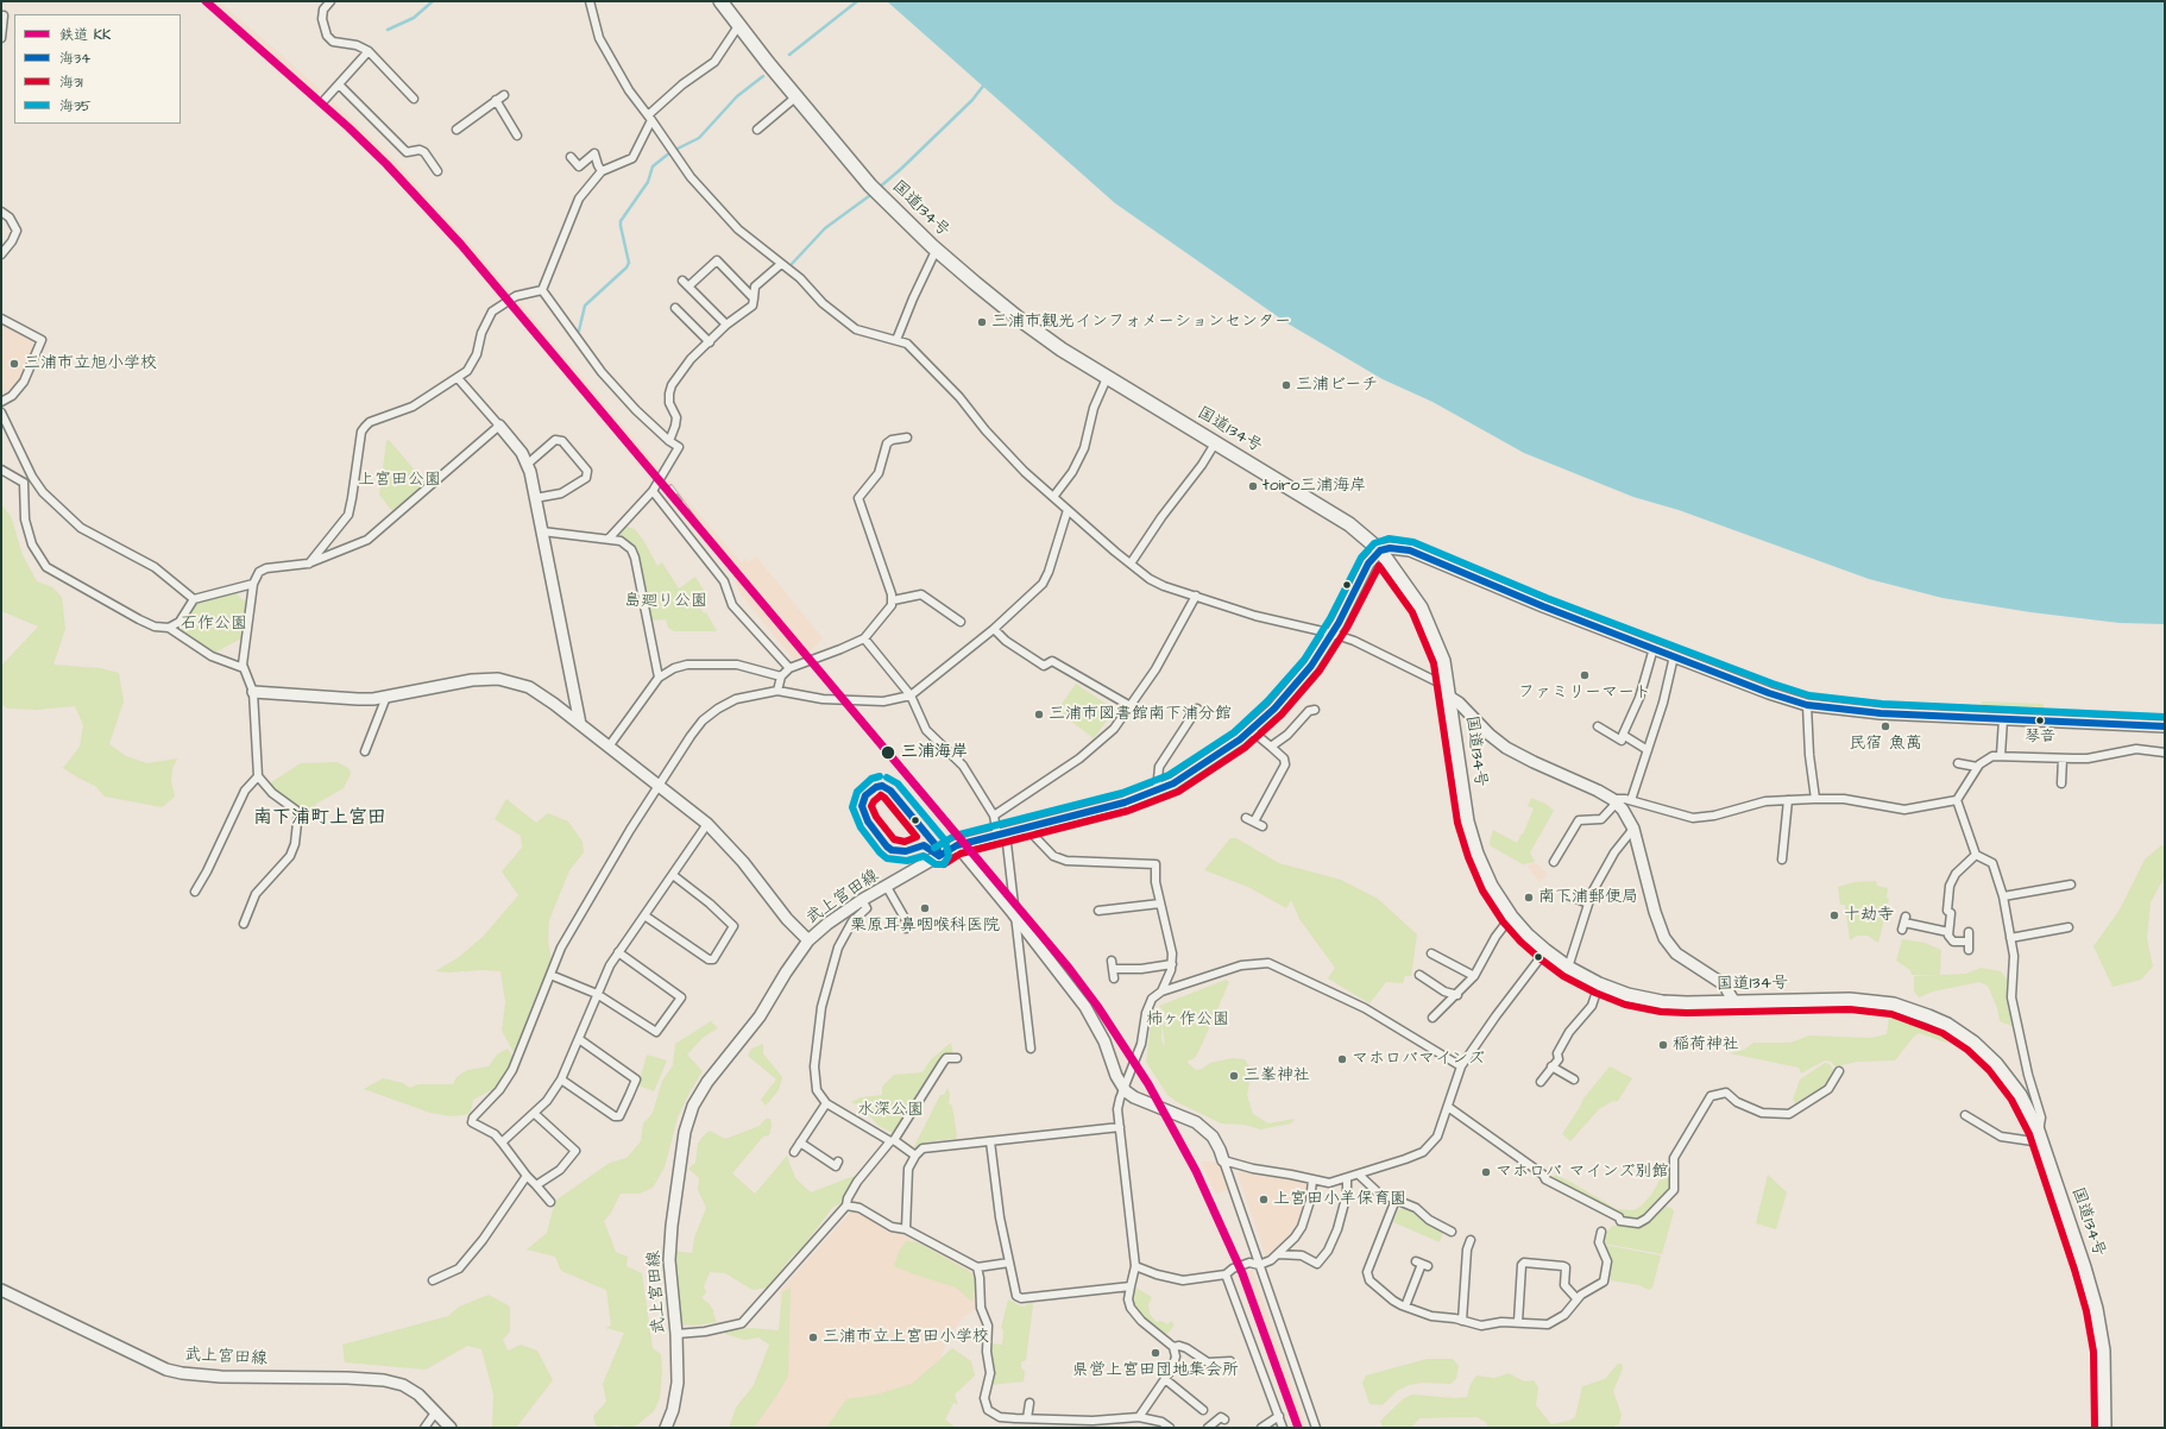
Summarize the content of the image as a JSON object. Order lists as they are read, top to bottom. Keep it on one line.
{"streets":{"highway":["国道134号"],"main road":["武上宮田線"]},"crossings":[["国道134号","武上宮田線"]],"districts":["南下浦町上宮田"],"parks":["上宮田公園","島廻り公園","石作公園","柿ヶ作公園","水深公園"],"places":["三浦市観光インフォメーションセンター","三浦市立旭小学校","三浦ビーチ","toiro三浦海岸","ファミリーマート","三浦市図書館南下浦分館","琴音","民宿 魚萬","三浦海岸","南下浦郵便局","栗原耳鼻咽喉科医院","十劫寺","稲荷神社","マホロバマインズ","三峯神社","マホロバ マインズ別館","上宮田小羊保育園","三浦市立上宮田小学校","県営上宮田団地集会所"],"lines":["rail line KK","transit line 海35","transit line 海34","transit line 海31"],"legend":["鉄道 KK","海34","海31","海35"]}
